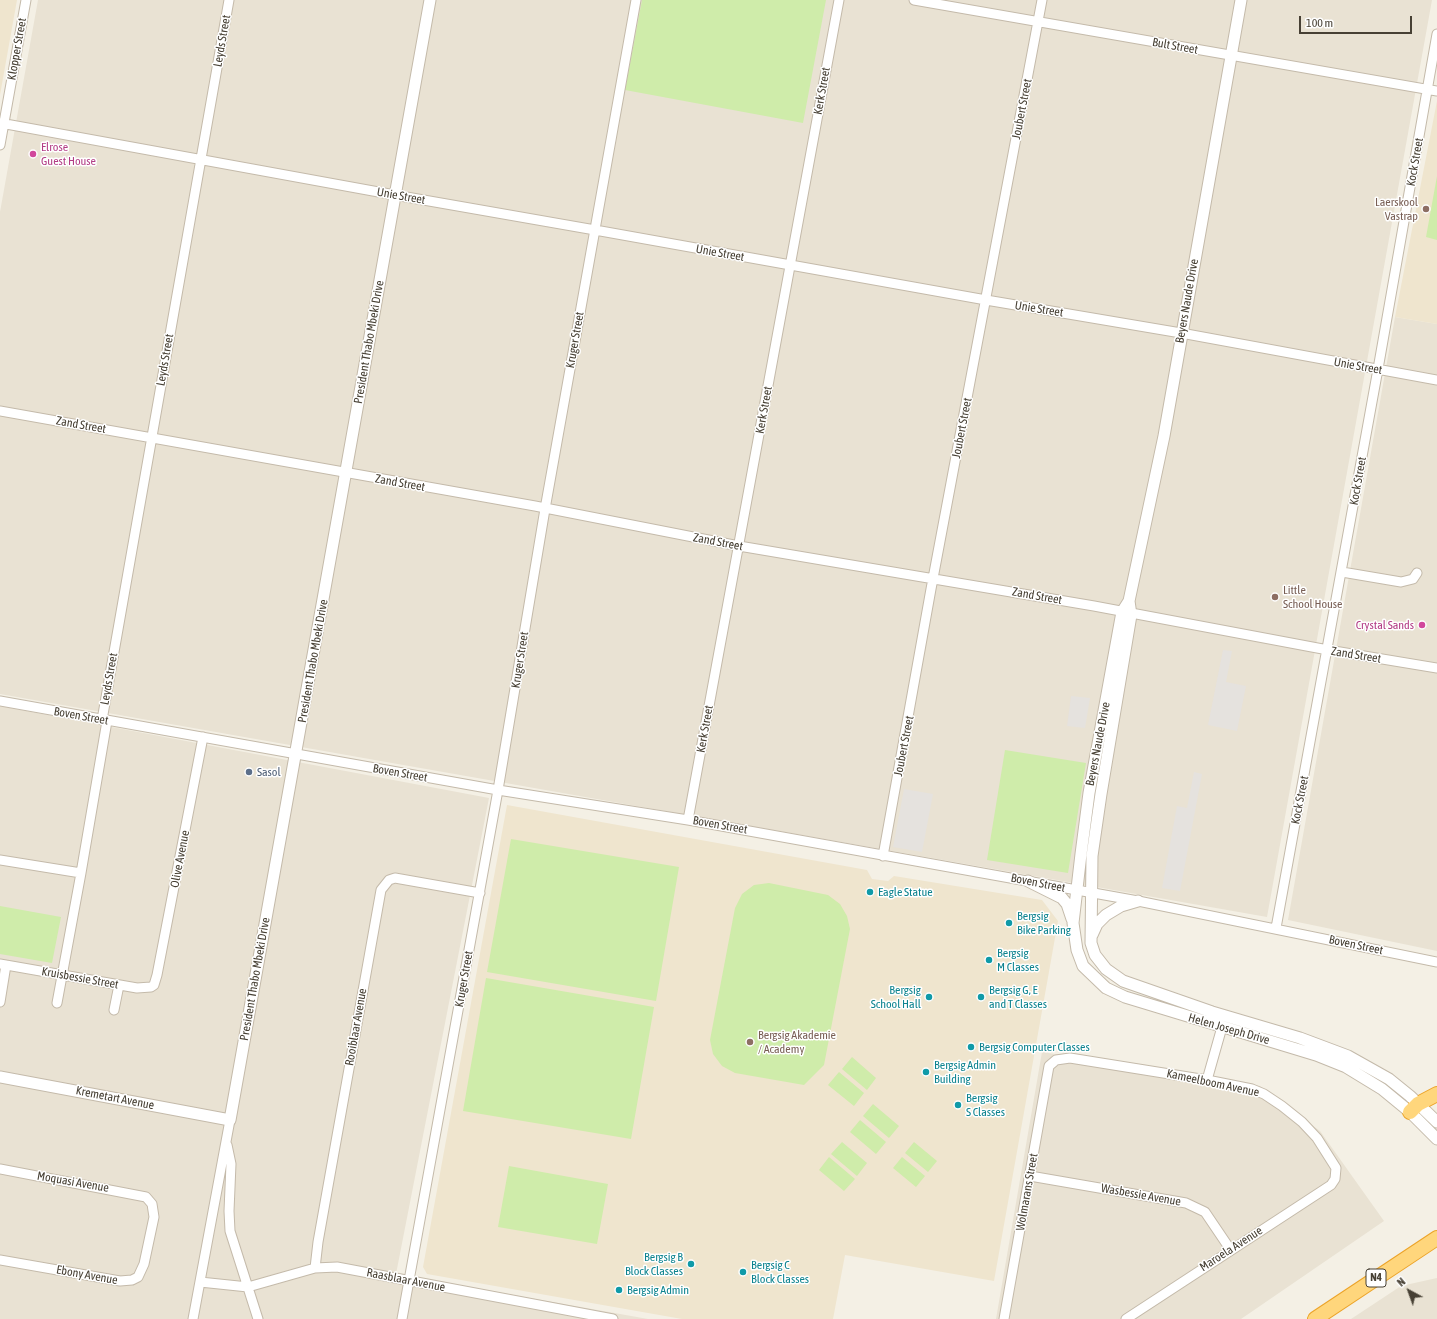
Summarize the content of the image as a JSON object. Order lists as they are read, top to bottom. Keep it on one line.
{"streets":{"highway":["N4"],"street":["Leyds Street","Bult Street","Klopper Street","Kerk Street","Joubert Street","Kock Street","Unie Street","Beyers Naude Drive","Kruger Street","President Thabo Mbeki Drive","Zand Street","Boven Street","Olive Avenue","Kruisbessie Street","Rooiblaar Avenue","Helen Joseph Drive","Kameelboom Avenue","Kremetart Avenue","Moquasi Avenue","Wolmarans Street","Wasbessie Avenue","Maroela Avenue","Ebony Avenue","Raasblaar Avenue"]},"crossings":[["Leyds Street","Unie Street"],["Leyds Street","Zand Street"],["Leyds Street","Boven Street"],["Leyds Street","Kruisbessie Street"],["Bult Street","Joubert Street"],["Bult Street","Kock Street"],["Bult Street","Beyers Naude Drive"],["Klopper Street","Unie Street"],["Kerk Street","Unie Street"],["Kerk Street","Zand Street"],["Kerk Street","Boven Street"],["Joubert Street","Unie Street"],["Joubert Street","Zand Street"],["Joubert Street","Boven Street"],["Kock Street","Unie Street"],["Kock Street","Zand Street"],["Kock Street","Boven Street"],["Unie Street","Beyers Naude Drive"],["Unie Street","Kruger Street"],["Unie Street","President Thabo Mbeki Drive"],["Beyers Naude Drive","Zand Street"],["Beyers Naude Drive","Boven Street"],["Beyers Naude Drive","Helen Joseph Drive"],["Kruger Street","Zand Street"],["Kruger Street","Boven Street"],["Kruger Street","Rooiblaar Avenue"],["Kruger Street","Raasblaar Avenue"],["President Thabo Mbeki Drive","Zand Street"],["President Thabo Mbeki Drive","Boven Street"],["President Thabo Mbeki Drive","Kremetart Avenue"],["President Thabo Mbeki Drive","Raasblaar Avenue"],["Boven Street","Olive Avenue"],["Boven Street","Helen Joseph Drive"],["Olive Avenue","Kruisbessie Street"],["Rooiblaar Avenue","Raasblaar Avenue"],["Kameelboom Avenue","Wolmarans Street"],["Kameelboom Avenue","Maroela Avenue"],["Moquasi Avenue","Ebony Avenue"],["Wolmarans Street","Wasbessie Avenue"],["Wasbessie Avenue","Maroela Avenue"]],"places":["Elrose Guest House","Laerskool Vastrap","Little School House","Crystal Sands","Sasol","Eagle Statue","Bergsig Bike Parking","Bergsig M Classes","Bergsig School Hall","Bergsig G, E and T Classes","Bergsig Akademie / Academy","Bergsig Computer Classes","Bergsig Admin Building","Bergsig S Classes","Bergsig B Block Classes","Bergsig C Block Classes","Bergsig Admin"],"scale_bar":"100 m","north":"top left"}
